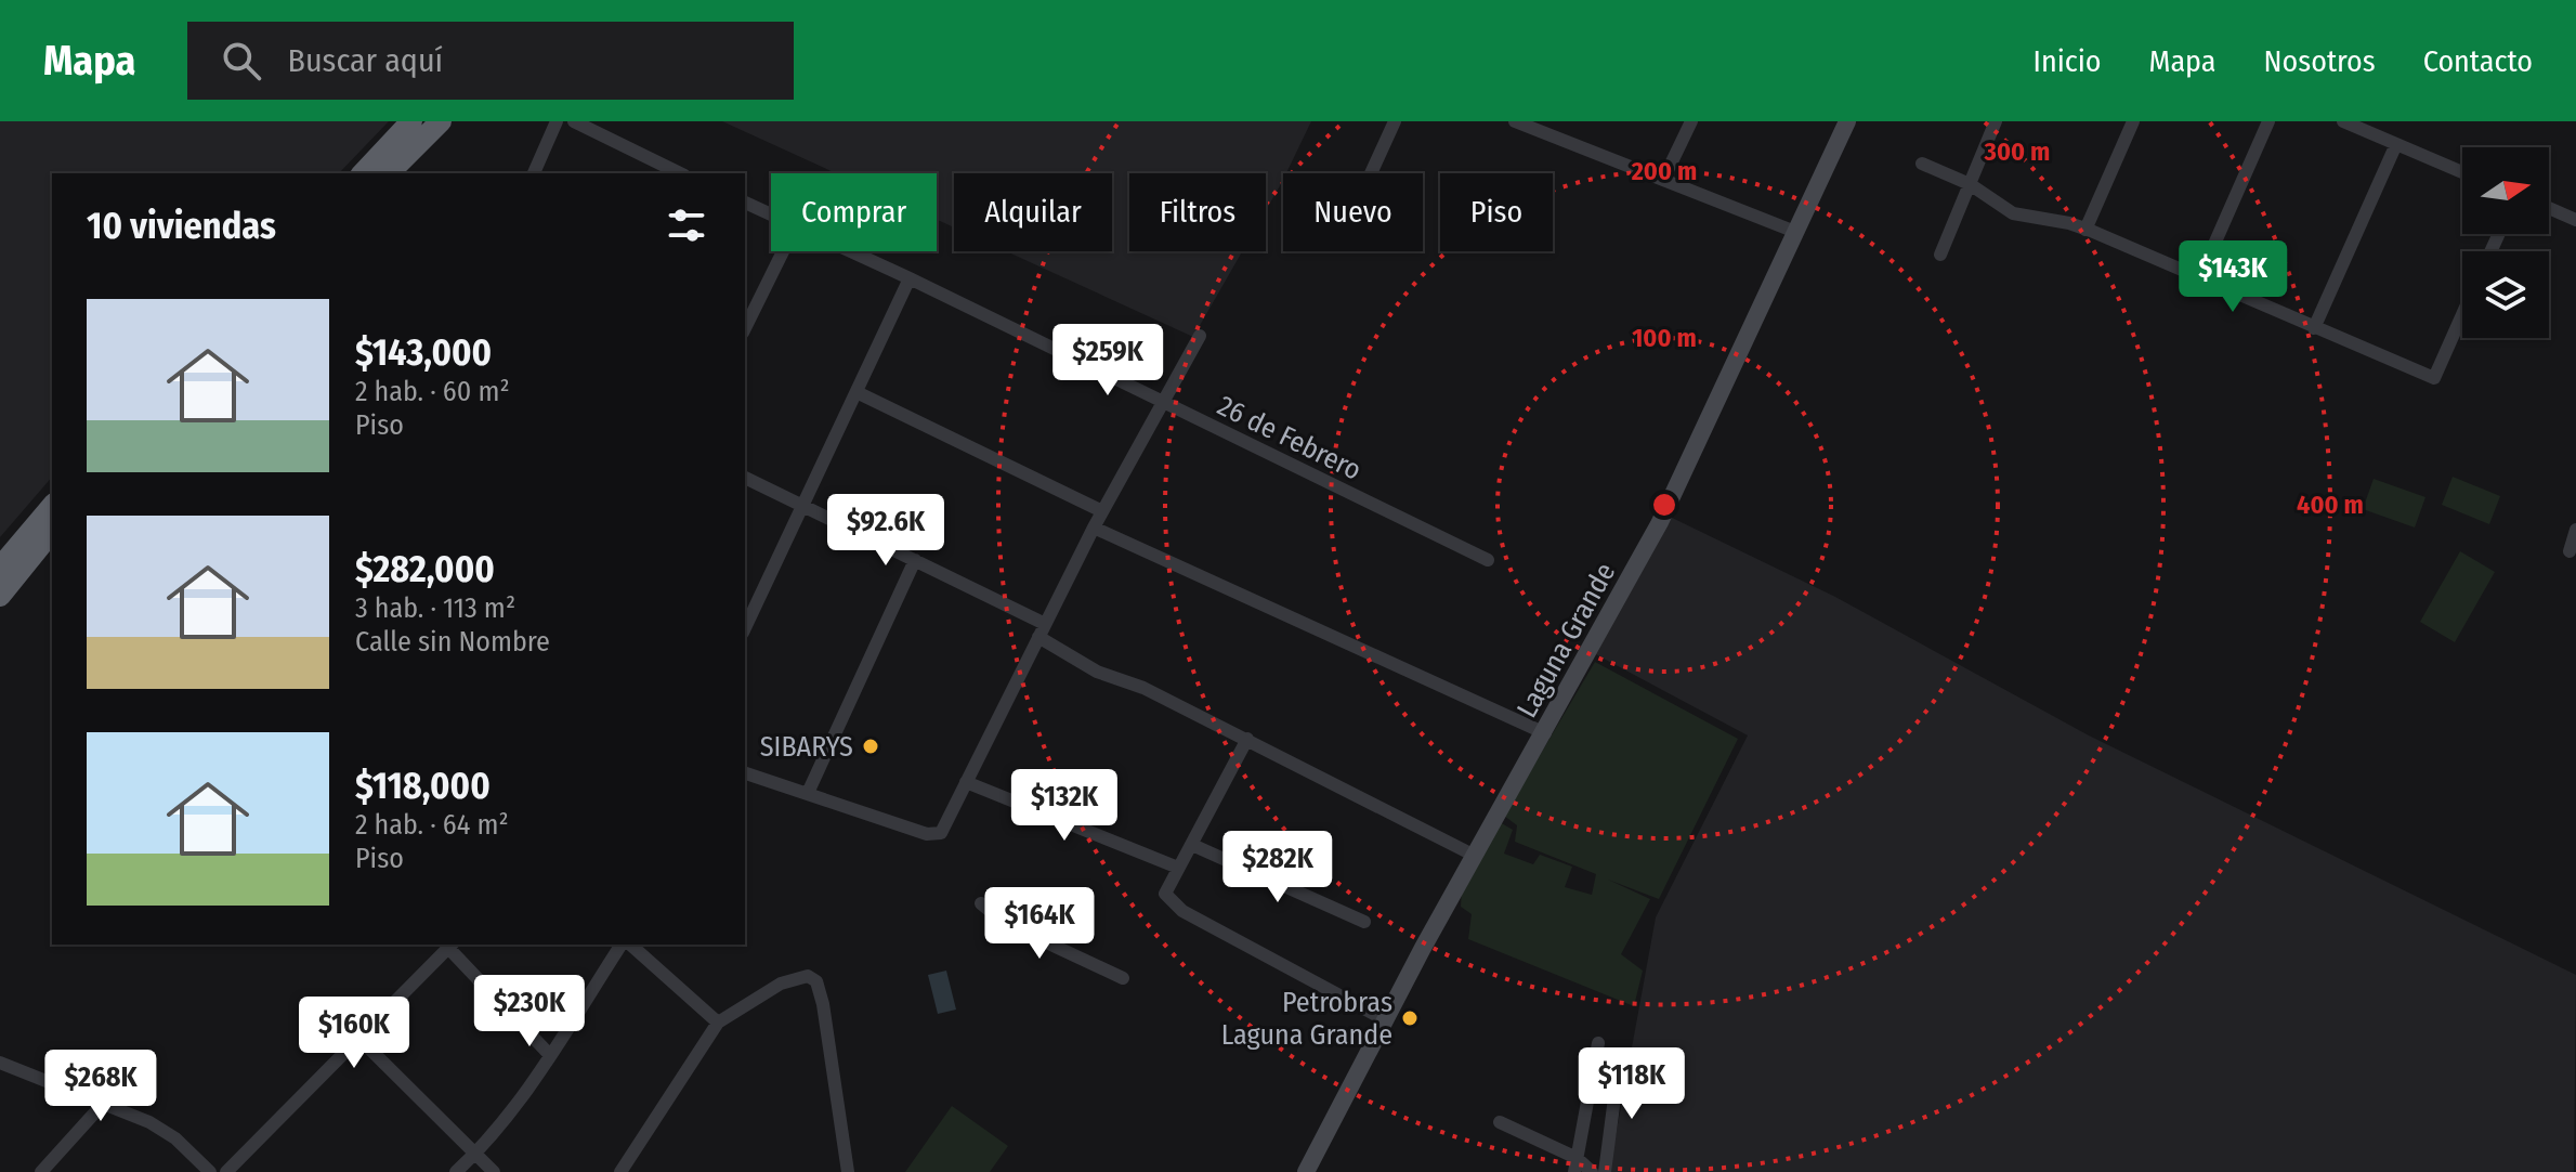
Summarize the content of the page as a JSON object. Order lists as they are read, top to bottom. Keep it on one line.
{"streets":{"main road":["Laguna Grande"],"street":["26 de Febrero"]},"places":["SIBARYS","Petrobras Laguna Grande"],"north":"right","page":{"header":"Mapa","search":"Buscar aquí","nav":["Inicio","Mapa","Nosotros","Contacto"],"chip":["Comprar","Alquilar","Filtros","Nuevo","Piso"],"heading":"10 viviendas","price":["$143K","$259K","$92.6K","$132K","$282K","$164K","$230K","$160K","$118K","$268K"],"list":[{"name":"$143,000","note":"2 hab. · 60 m² · Piso"},{"name":"$282,000","note":"3 hab. · 113 m² · Calle sin Nombre"},{"name":"$118,000","note":"2 hab. · 64 m² · Piso"}]},"rings":["300 m","200 m","100 m","400 m"]}
